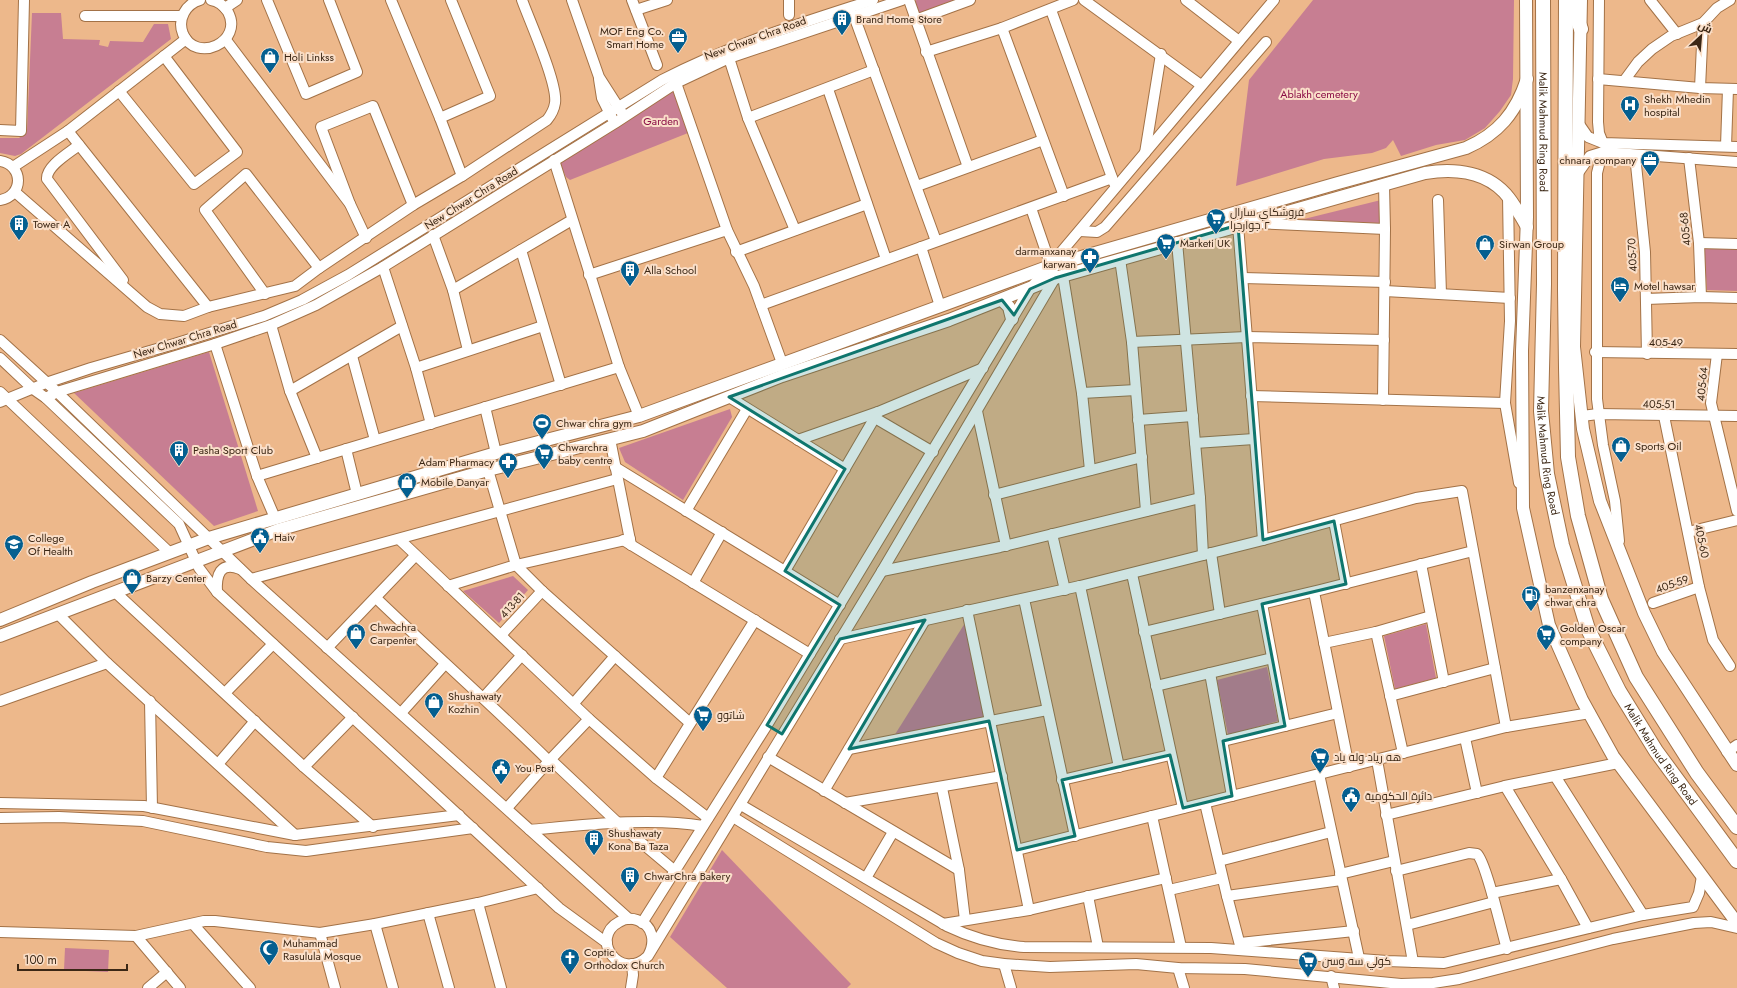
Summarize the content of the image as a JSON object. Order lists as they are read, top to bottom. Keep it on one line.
{"streets":{"highway":["Malik Mahmud Ring Road"],"street":["New Chwar Chra Road","405-68","405-70","405-49","405-64","405-51","405-60","405-59","413-81"]},"crossings":[["405-70","405-49"],["405-49","405-64"],["405-64","405-51"],["405-51","405-60"],["405-60","405-59"]],"parks":["Ablakh cemetery","Garden"],"places":{"building":["Brand Home Store","Tower A","Alla School","Pasha Sport Club","Shushawaty Kona Ba Taza","ChwarChra Bakery"],"office":["MOF Eng Co. Smart Home","chnara company"],"shop":["Holi Linkss","Sirwan Group","Sports Oil","Mobile Danyar","Barzy Center","Chwachra Carpenter","Shushawaty Kozhin"],"hospital":["Shekh Mhedin hospital"],"supermarket":["فروشكاي سارال ٢ جوارجرا","Marketi UK","Chwarchra baby centre","Golden Oscar company","شاتوو","هه رياد وله ياد","كولي سه وسن"],"pharmacy":["darmanxanay karwan","Adam Pharmacy"],"hotel":["Motel hawsar"],"sports":["Chwar chra gym"],"public building":["Haiv","You Post","دائرة الحكومية"],"school or university":["College Of Health"],"fuel station":["banzenxanay chwar chra"],"mosque":["Muhammad Rasulula Mosque"],"church":["Coptic Orthodox Church"]},"scale_bar":"100 m","north":"top right"}
